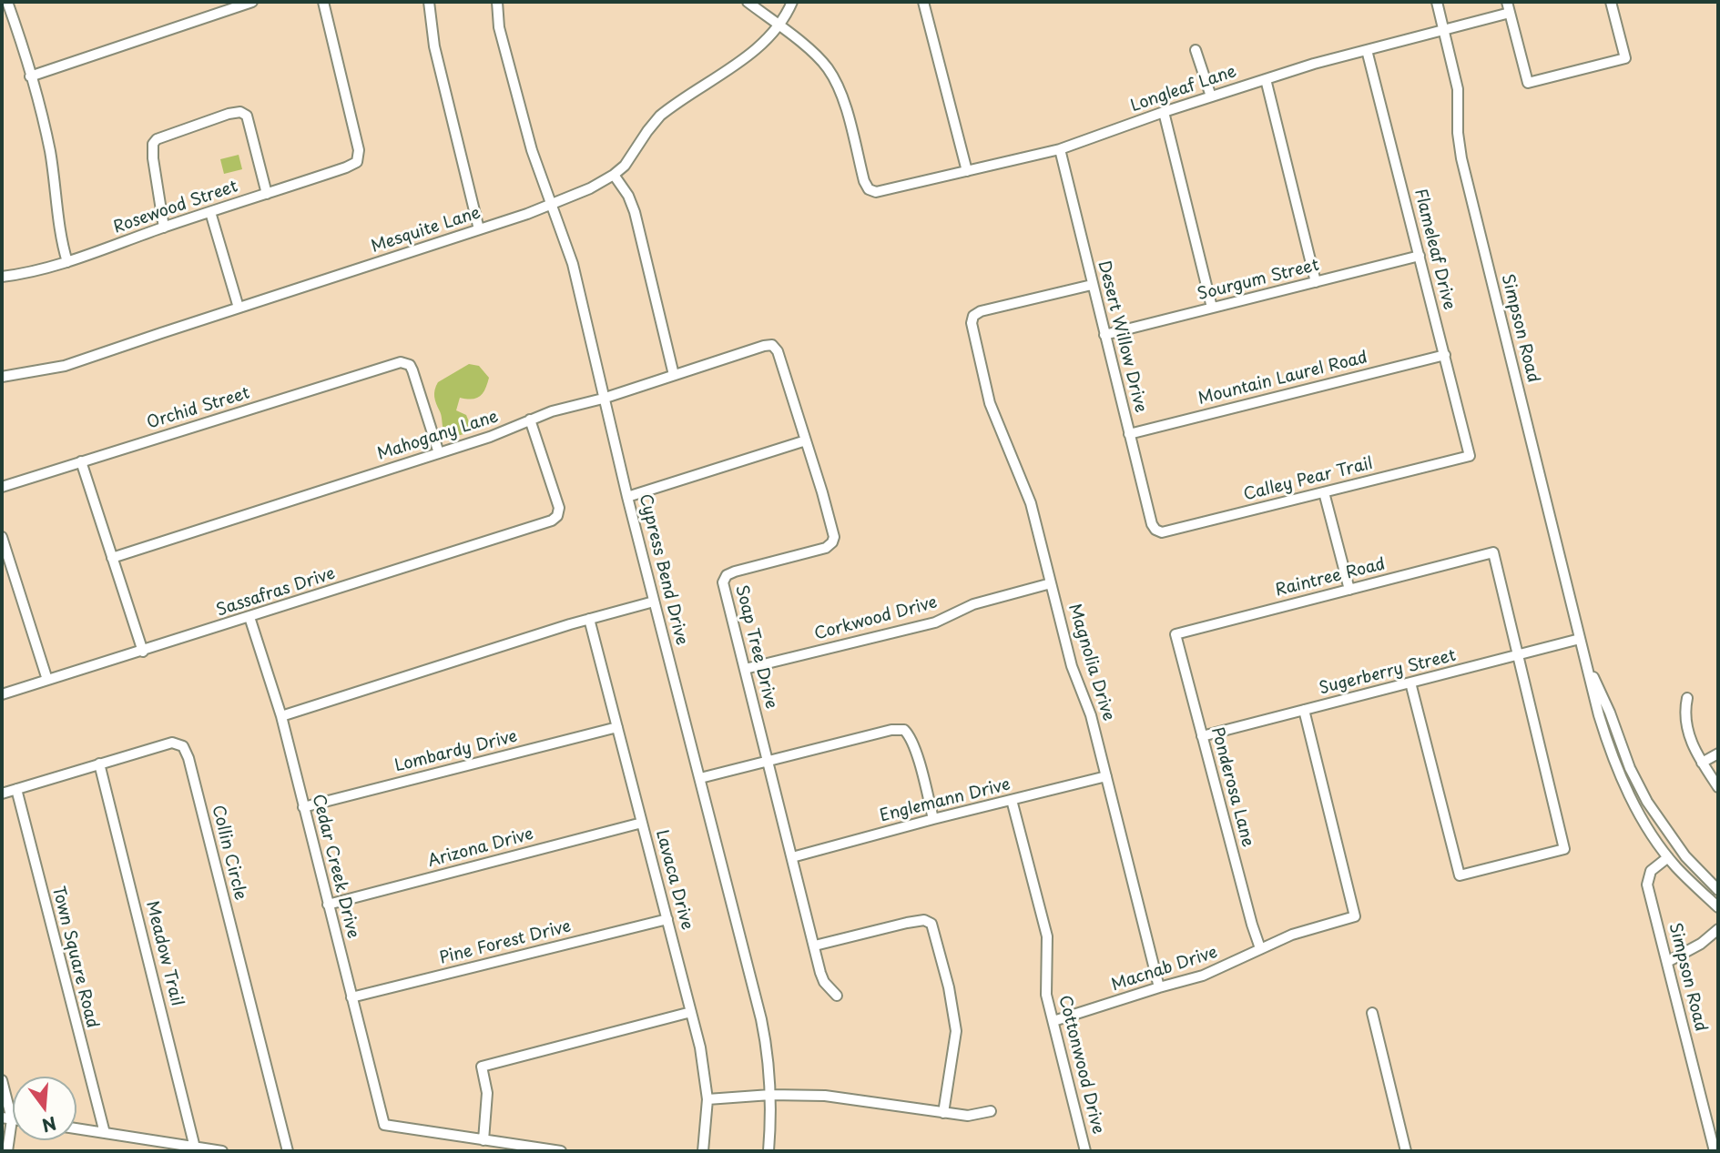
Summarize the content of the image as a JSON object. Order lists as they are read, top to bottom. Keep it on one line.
{"streets":{"street":["Longleaf Lane","Rosewood Street","Mesquite Lane","Flameleaf Drive","Sourgum Street","Simpson Road","Desert Willow Drive","Mountain Laurel Road","Orchid Street","Mahogany Lane","Calley Pear Trail","Cypress Bend Drive","Raintree Road","Sassafras Drive","Corkwood Drive","Soap Tree Drive","Magnolia Drive","Sugerberry Street","Lombardy Drive","Ponderosa Lane","Englemann Drive","Arizona Drive","Collin Circle","Cedar Creek Drive","Lavaca Drive","Pine Forest Drive","Meadow Trail","Town Square Road","Macnab Drive","Cottonwood Drive"]},"crossings":[["Longleaf Lane","Mesquite Lane"],["Longleaf Lane","Flameleaf Drive"],["Longleaf Lane","Simpson Road"],["Longleaf Lane","Desert Willow Drive"],["Mesquite Lane","Cypress Bend Drive"],["Flameleaf Drive","Sourgum Street"],["Flameleaf Drive","Mountain Laurel Road"],["Flameleaf Drive","Calley Pear Trail"],["Sourgum Street","Desert Willow Drive"],["Simpson Road","Sugerberry Street"],["Desert Willow Drive","Mountain Laurel Road"],["Desert Willow Drive","Calley Pear Trail"],["Desert Willow Drive","Magnolia Drive"],["Orchid Street","Mahogany Lane"],["Mahogany Lane","Cypress Bend Drive"],["Mahogany Lane","Sassafras Drive"],["Mahogany Lane","Soap Tree Drive"],["Raintree Road","Sugerberry Street"],["Raintree Road","Ponderosa Lane"],["Sassafras Drive","Cedar Creek Drive"],["Corkwood Drive","Soap Tree Drive"],["Corkwood Drive","Magnolia Drive"],["Soap Tree Drive","Englemann Drive"],["Magnolia Drive","Englemann Drive"],["Magnolia Drive","Macnab Drive"],["Sugerberry Street","Ponderosa Lane"],["Sugerberry Street","Macnab Drive"],["Lombardy Drive","Cedar Creek Drive"],["Lombardy Drive","Lavaca Drive"],["Ponderosa Lane","Macnab Drive"],["Englemann Drive","Cottonwood Drive"],["Arizona Drive","Cedar Creek Drive"],["Arizona Drive","Lavaca Drive"],["Collin Circle","Meadow Trail"],["Collin Circle","Town Square Road"],["Cedar Creek Drive","Pine Forest Drive"],["Lavaca Drive","Pine Forest Drive"],["Macnab Drive","Cottonwood Drive"]],"north":"bottom"}
